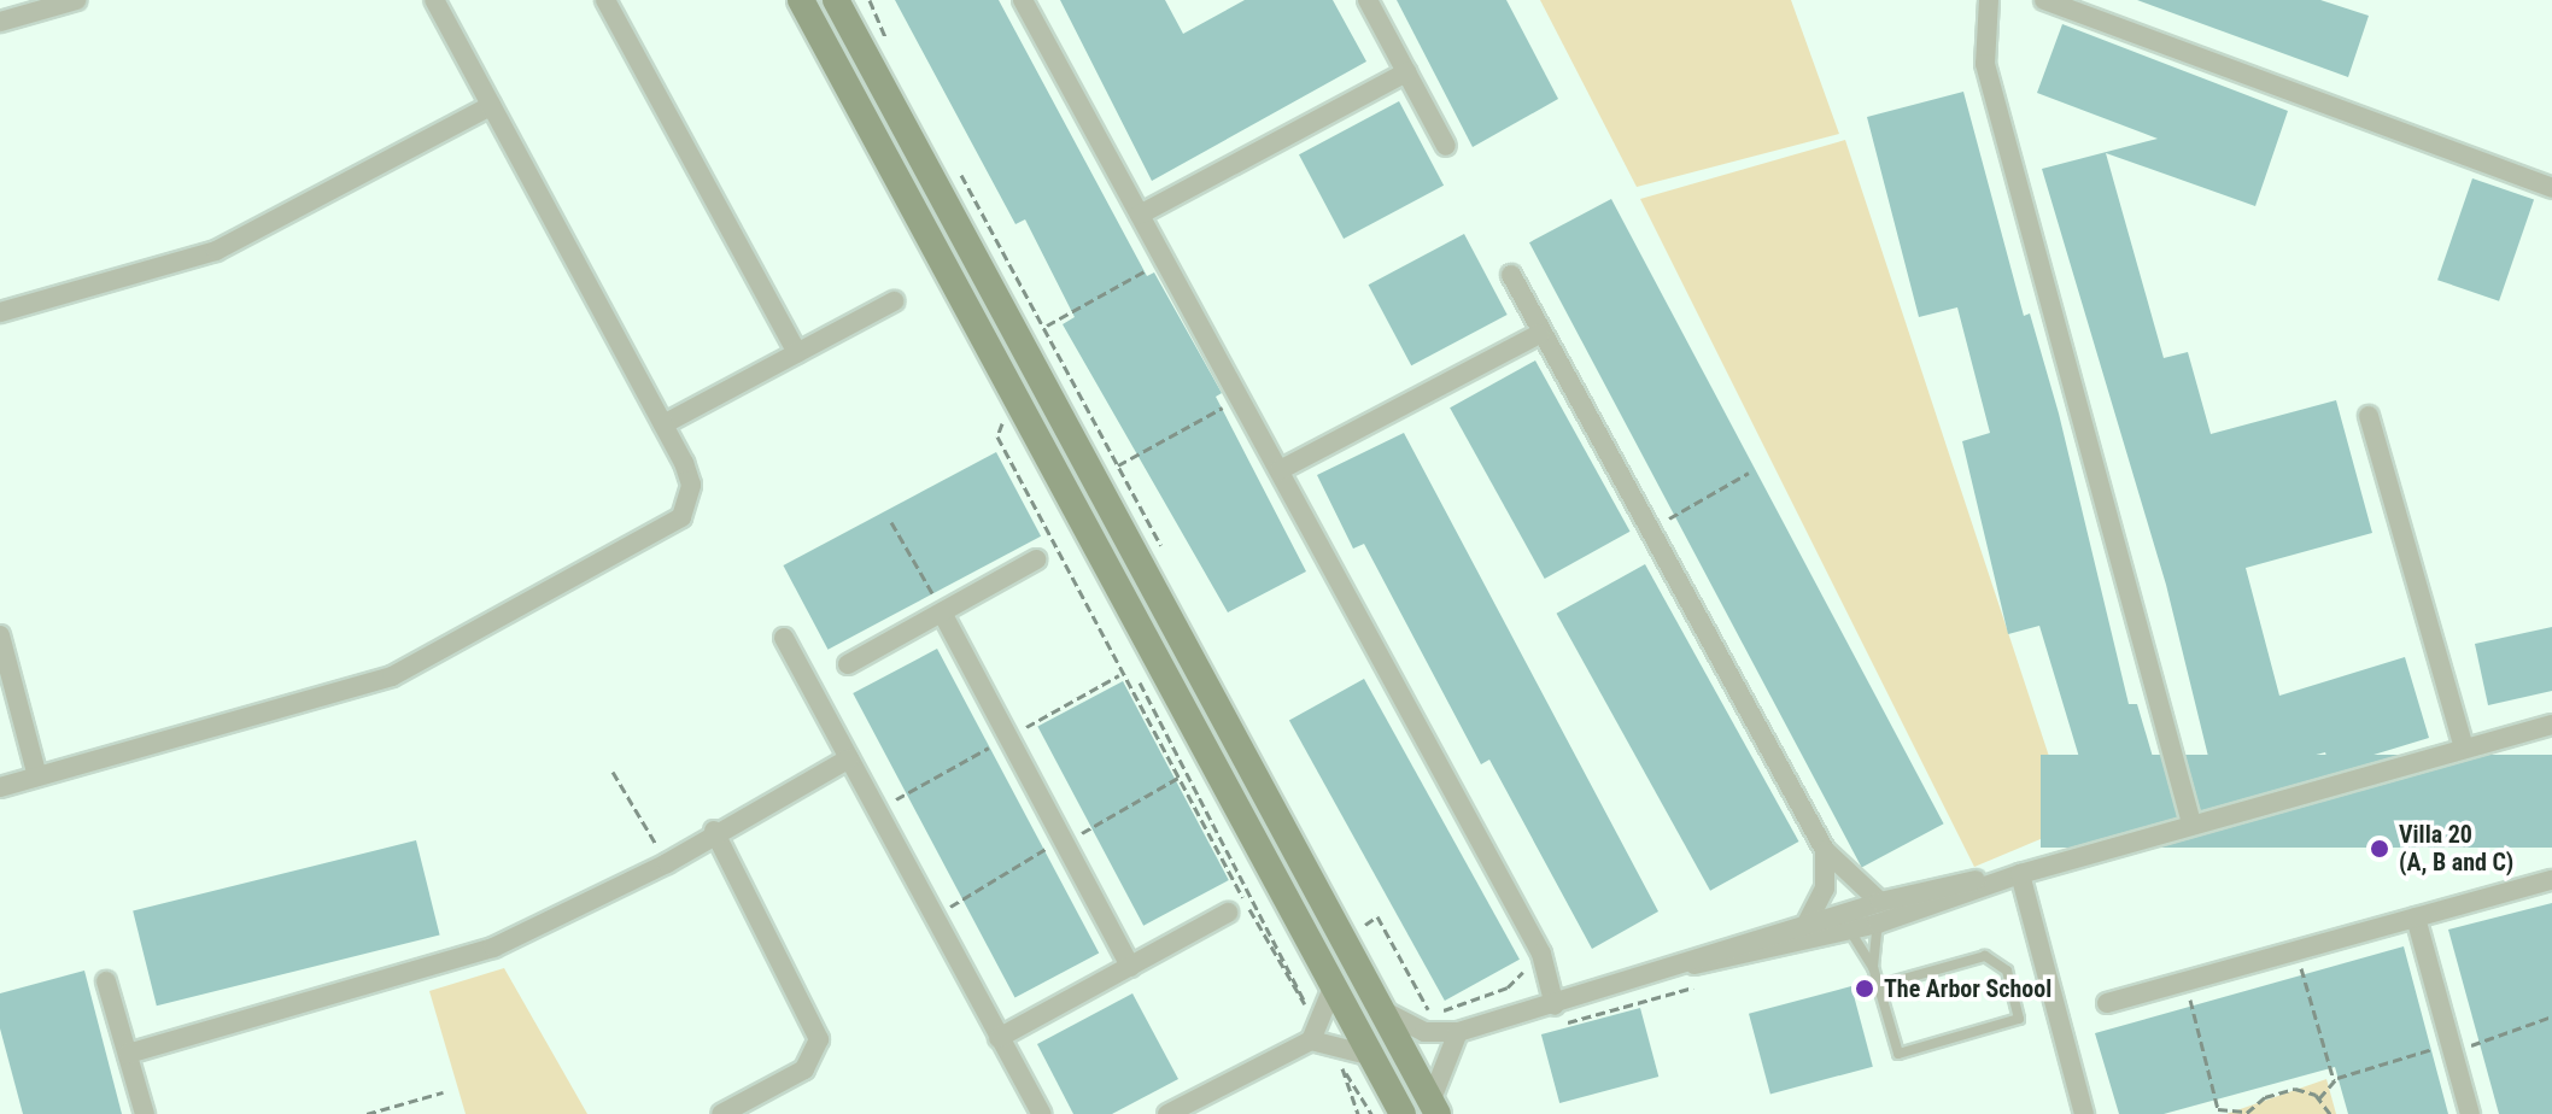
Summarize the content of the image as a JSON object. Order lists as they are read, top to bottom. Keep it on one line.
{"places":["Villa 20 (A, B and C)","The Arbor School"]}
